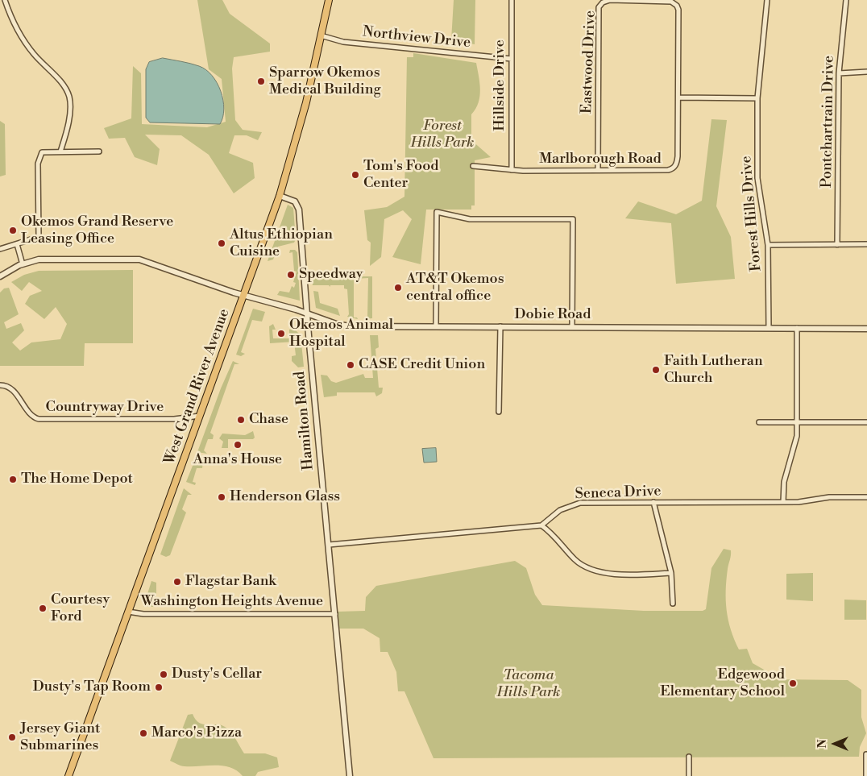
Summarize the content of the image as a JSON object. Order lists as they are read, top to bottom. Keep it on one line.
{"streets":{"main road":["West Grand River Avenue"],"street":["Northview Drive","Eastwood Drive","Hillside Drive","Pontchartrain Drive","Marlborough Road","Forest Hills Drive","Dobie Road","Countryway Drive","Hamilton Road","Seneca Drive","Washington Heights Avenue"]},"crossings":[["Northview Drive","Hillside Drive"],["Northview Drive","West Grand River Avenue"],["Eastwood Drive","Marlborough Road"],["Hillside Drive","Marlborough Road"],["Forest Hills Drive","Dobie Road"],["Dobie Road","West Grand River Avenue"],["Dobie Road","Hamilton Road"],["West Grand River Avenue","Countryway Drive"],["West Grand River Avenue","Hamilton Road"],["West Grand River Avenue","Washington Heights Avenue"],["Hamilton Road","Washington Heights Avenue"]],"parks":["Forest Hills Park","Tacoma Hills Park"],"places":["Sparrow Okemos Medical Building","Tom's Food Center","Okemos Grand Reserve Leasing Office","Altus Ethiopian Cuisine","Speedway","AT&T Okemos central office","Okemos Animal Hospital","CASE Credit Union","Faith Lutheran Church","Chase","Anna's House","The Home Depot","Henderson Glass","Flagstar Bank","Courtesy Ford","Dusty's Cellar","Edgewood Elementary School","Dusty's Tap Room","Marco's Pizza","Jersey Giant Submarines"],"north":"left"}
